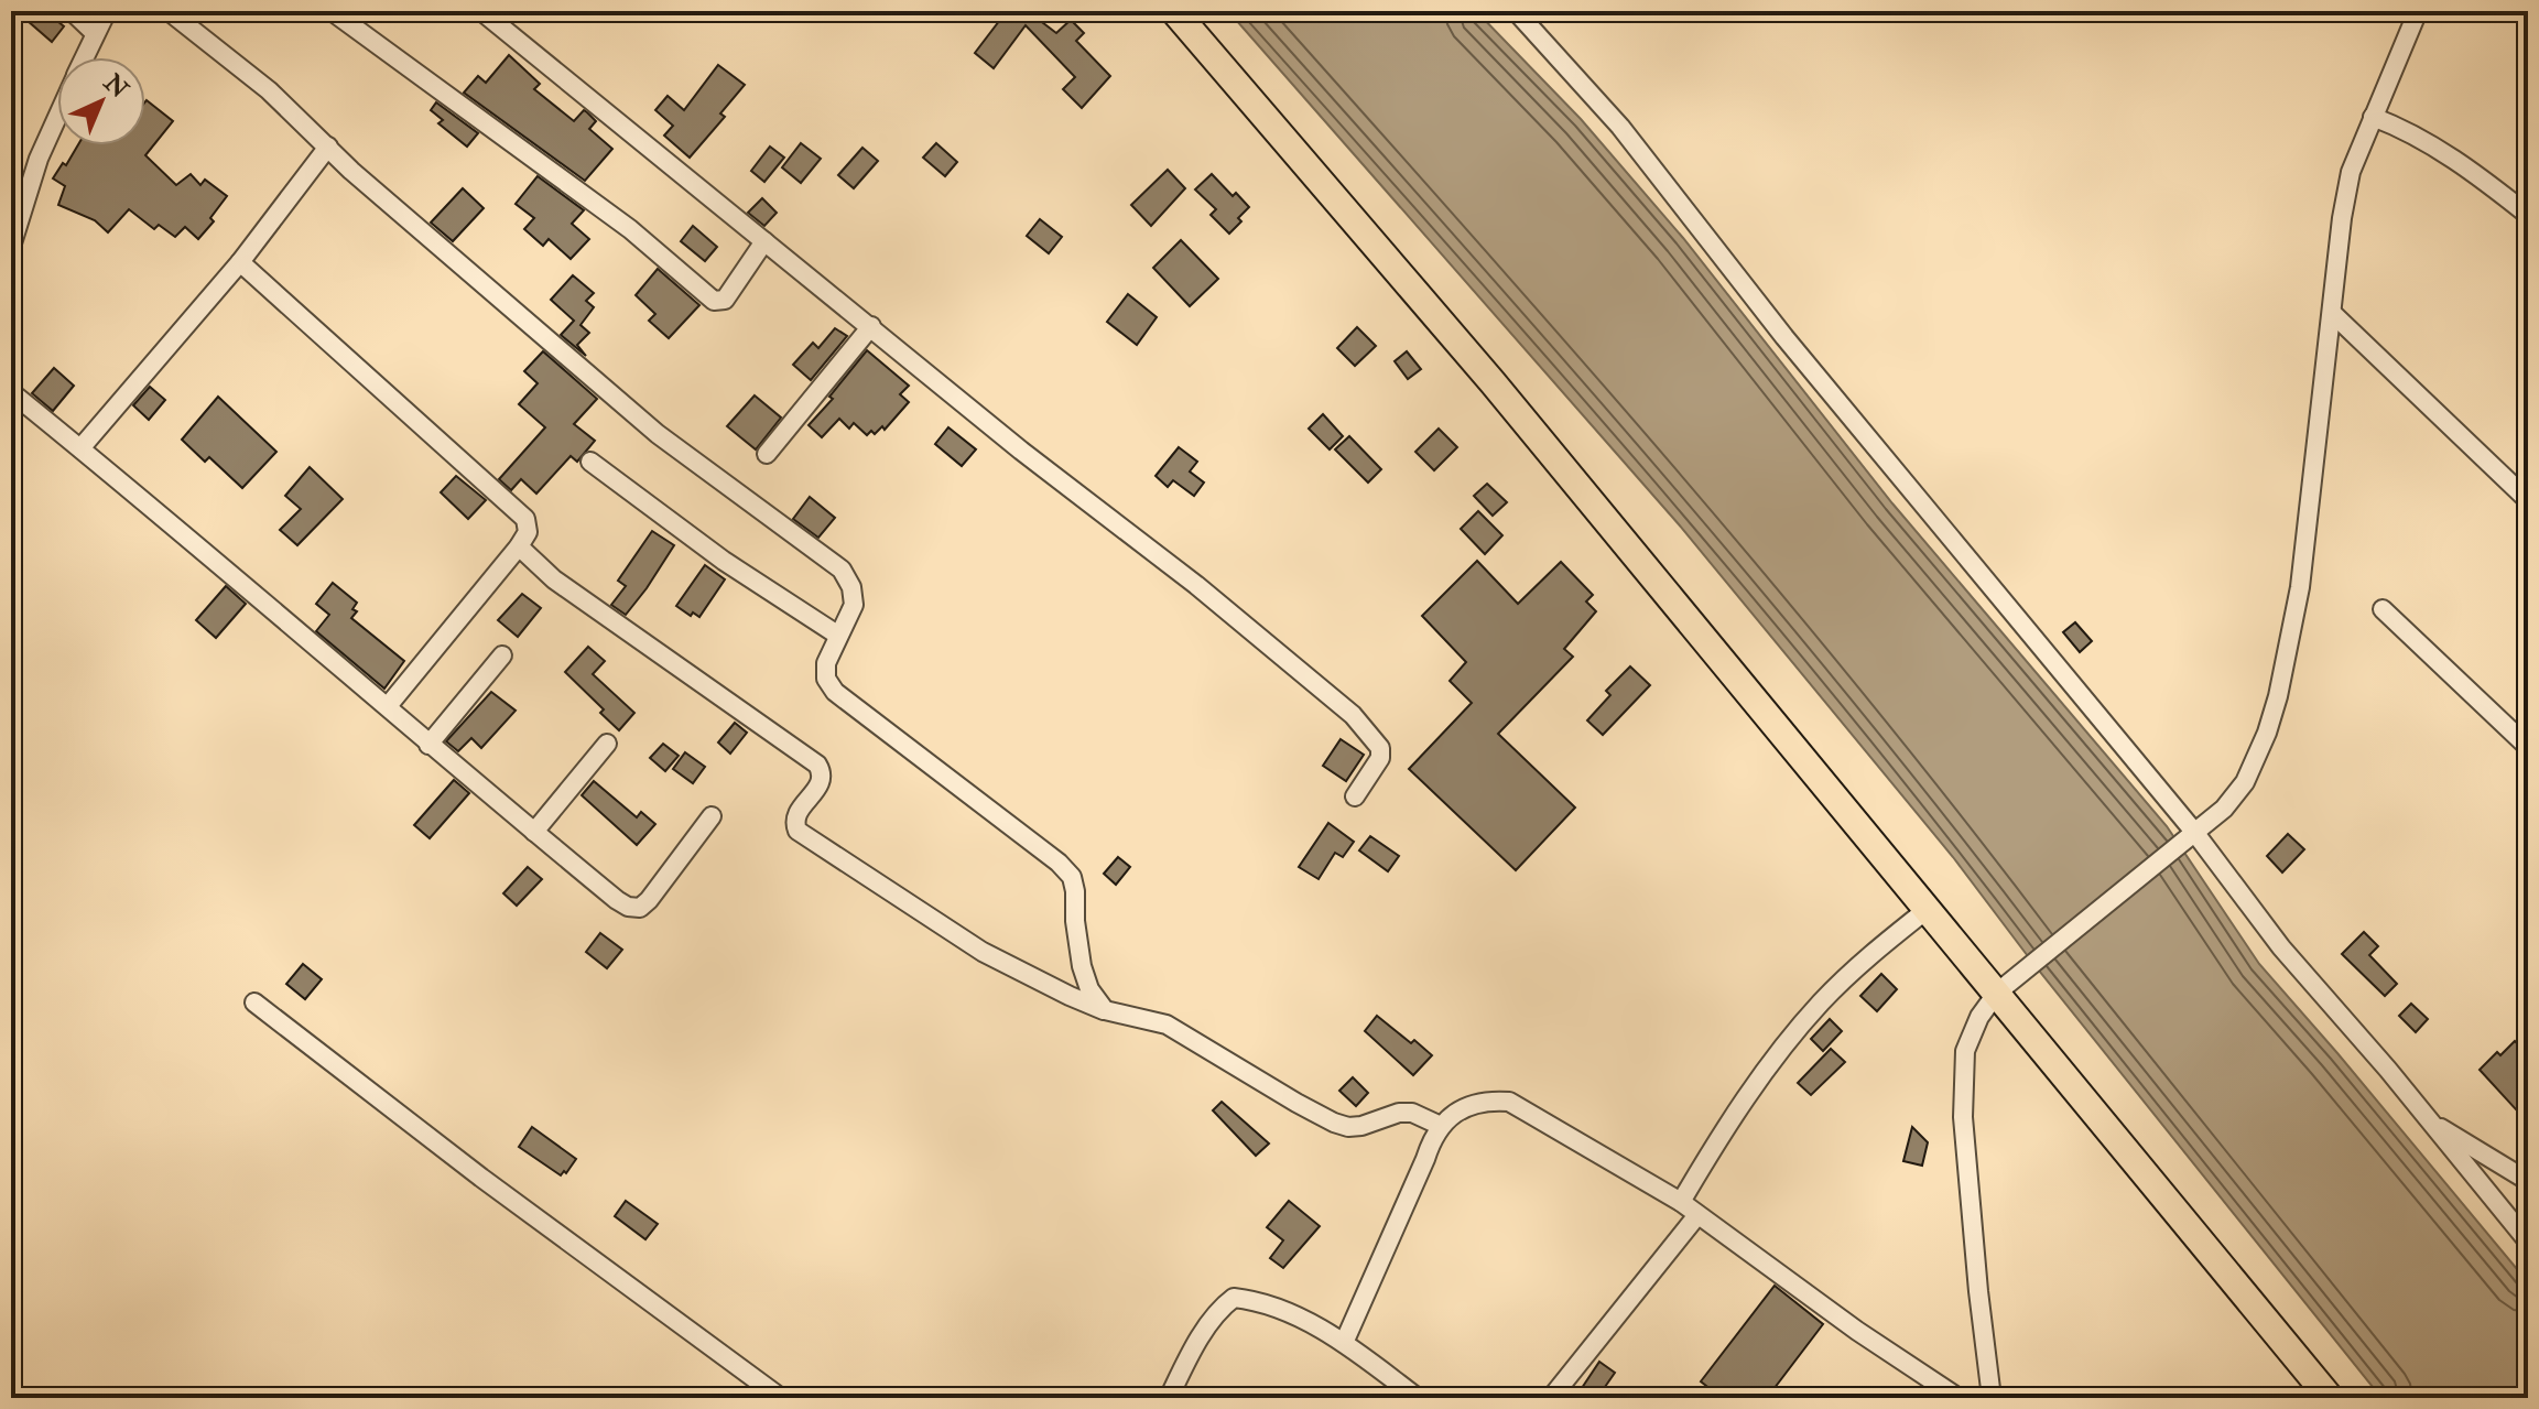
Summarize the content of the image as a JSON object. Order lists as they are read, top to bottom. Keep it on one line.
{"north":"top right"}
